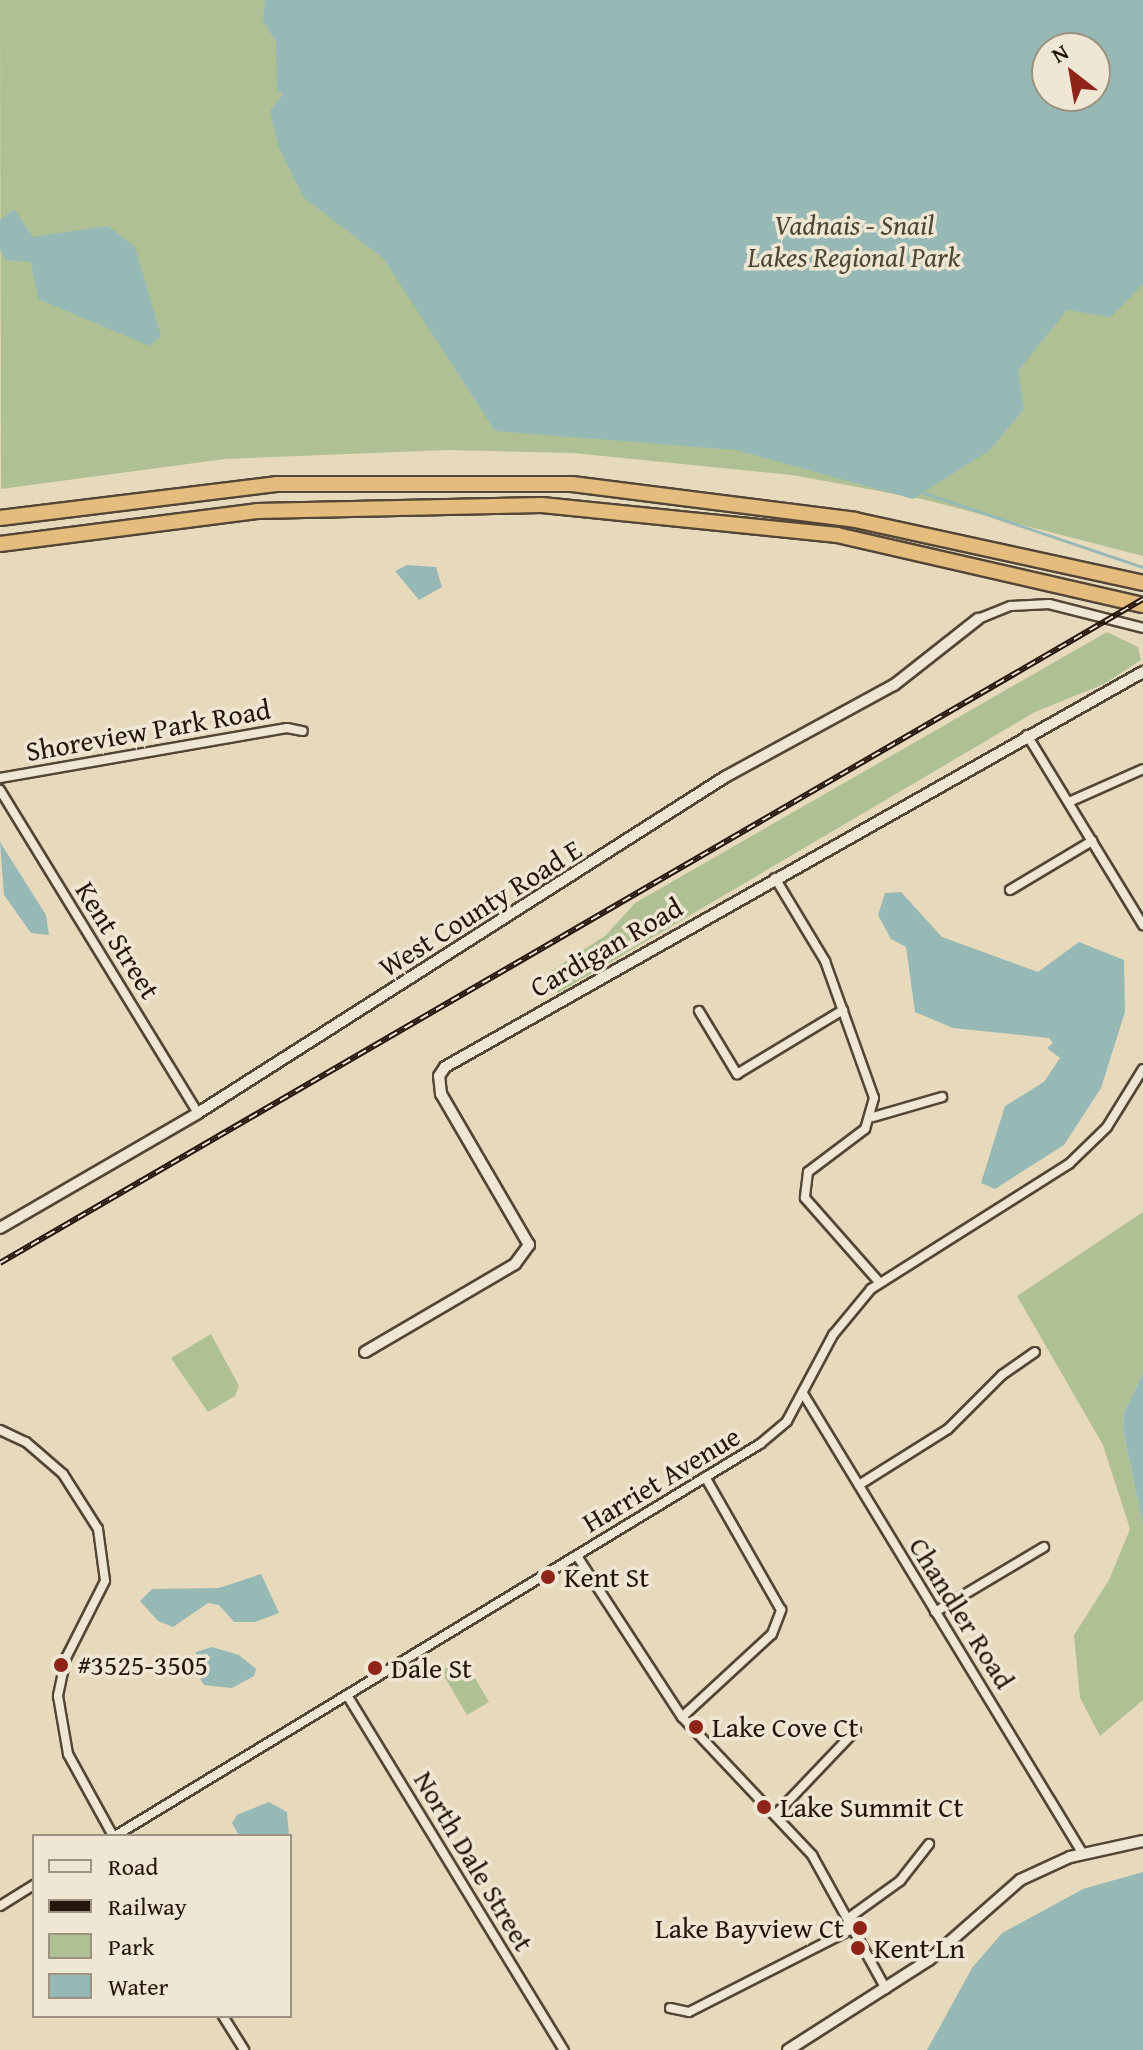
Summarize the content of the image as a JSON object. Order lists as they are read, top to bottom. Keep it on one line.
{"streets":{"street":["Shoreview Park Road","West County Road E","Kent Street","Cardigan Road","Harriet Avenue","Chandler Road","North Dale Street"]},"crossings":[["West County Road E","Kent Street"],["Harriet Avenue","Chandler Road"],["Harriet Avenue","North Dale Street"]],"parks":["Vadnais - Snail Lakes Regional Park"],"places":["Kent St","#3525-3505","Dale St","Lake Cove Ct","Lake Summit Ct","Lake Bayview Ct","Kent Ln"],"legend":["Road","Railway","Park","Water"],"north":"top left"}
